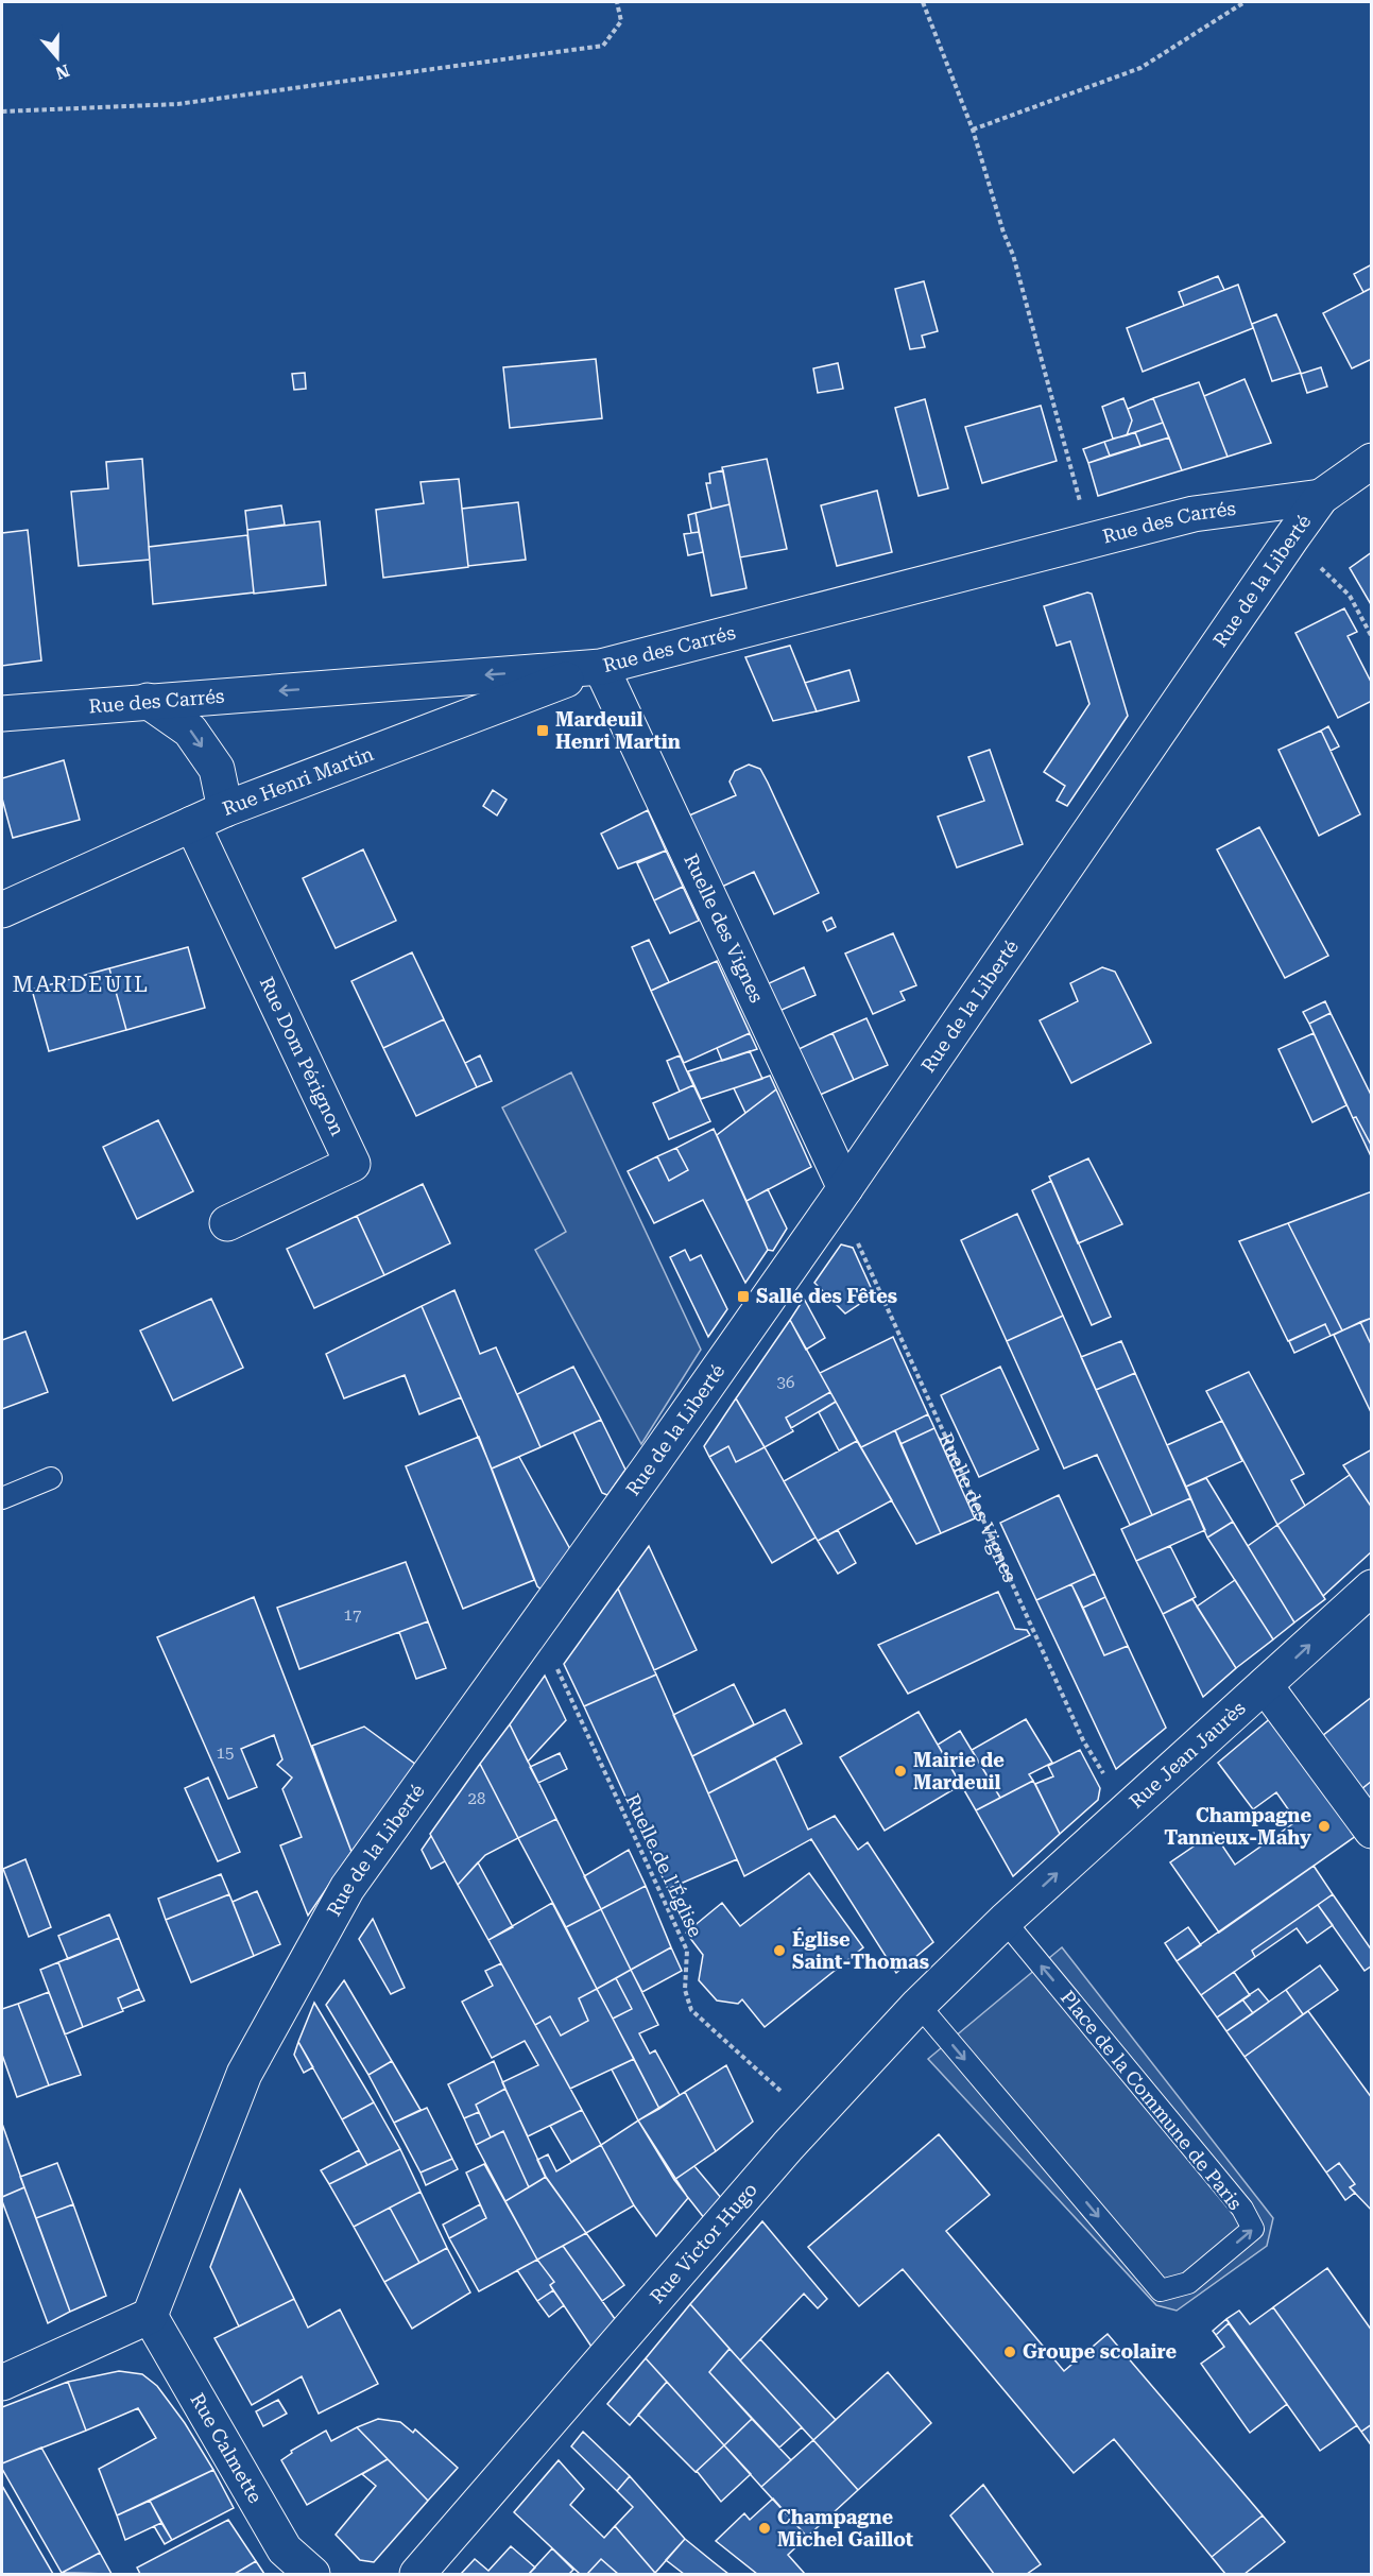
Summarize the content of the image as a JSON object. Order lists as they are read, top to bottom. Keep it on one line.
{"streets":{"street":["Rue des Carrés","Rue de la Liberté","Rue Henri Martin","Ruelle des Vignes","Rue Dom Pérignon","Rue Jean Jaurès","Rue Victor Hugo","Rue Calmette"],"lane":["Place de la Commune de Paris"],"path":["Ruelle de l'Église"]},"crossings":[["Rue des Carrés","Rue de la Liberté"],["Rue des Carrés","Rue Henri Martin"],["Rue des Carrés","Ruelle des Vignes"],["Rue de la Liberté","Ruelle des Vignes"],["Rue de la Liberté","Ruelle de l'Église"],["Rue de la Liberté","Rue Calmette"],["Rue Henri Martin","Ruelle des Vignes"],["Rue Henri Martin","Rue Dom Pérignon"],["Ruelle des Vignes","Rue Jean Jaurès"],["Rue Jean Jaurès","Place de la Commune de Paris"],["Rue Jean Jaurès","Rue Victor Hugo"],["Ruelle de l'Église","Rue Victor Hugo"],["Place de la Commune de Paris","Rue Victor Hugo"]],"one_way":["Rue Jean Jaurès"],"districts":["MARDEUIL"],"places":{"transit":["Mardeuil Henri Martin","Salle des Fêtes"],"other":["Mairie de Mardeuil","Champagne Tanneux-Mahy","Église Saint-Thomas","Groupe scolaire","Champagne Michel Gaillot"]},"house_numbers":["36","17","15","28"],"north":"bottom"}
